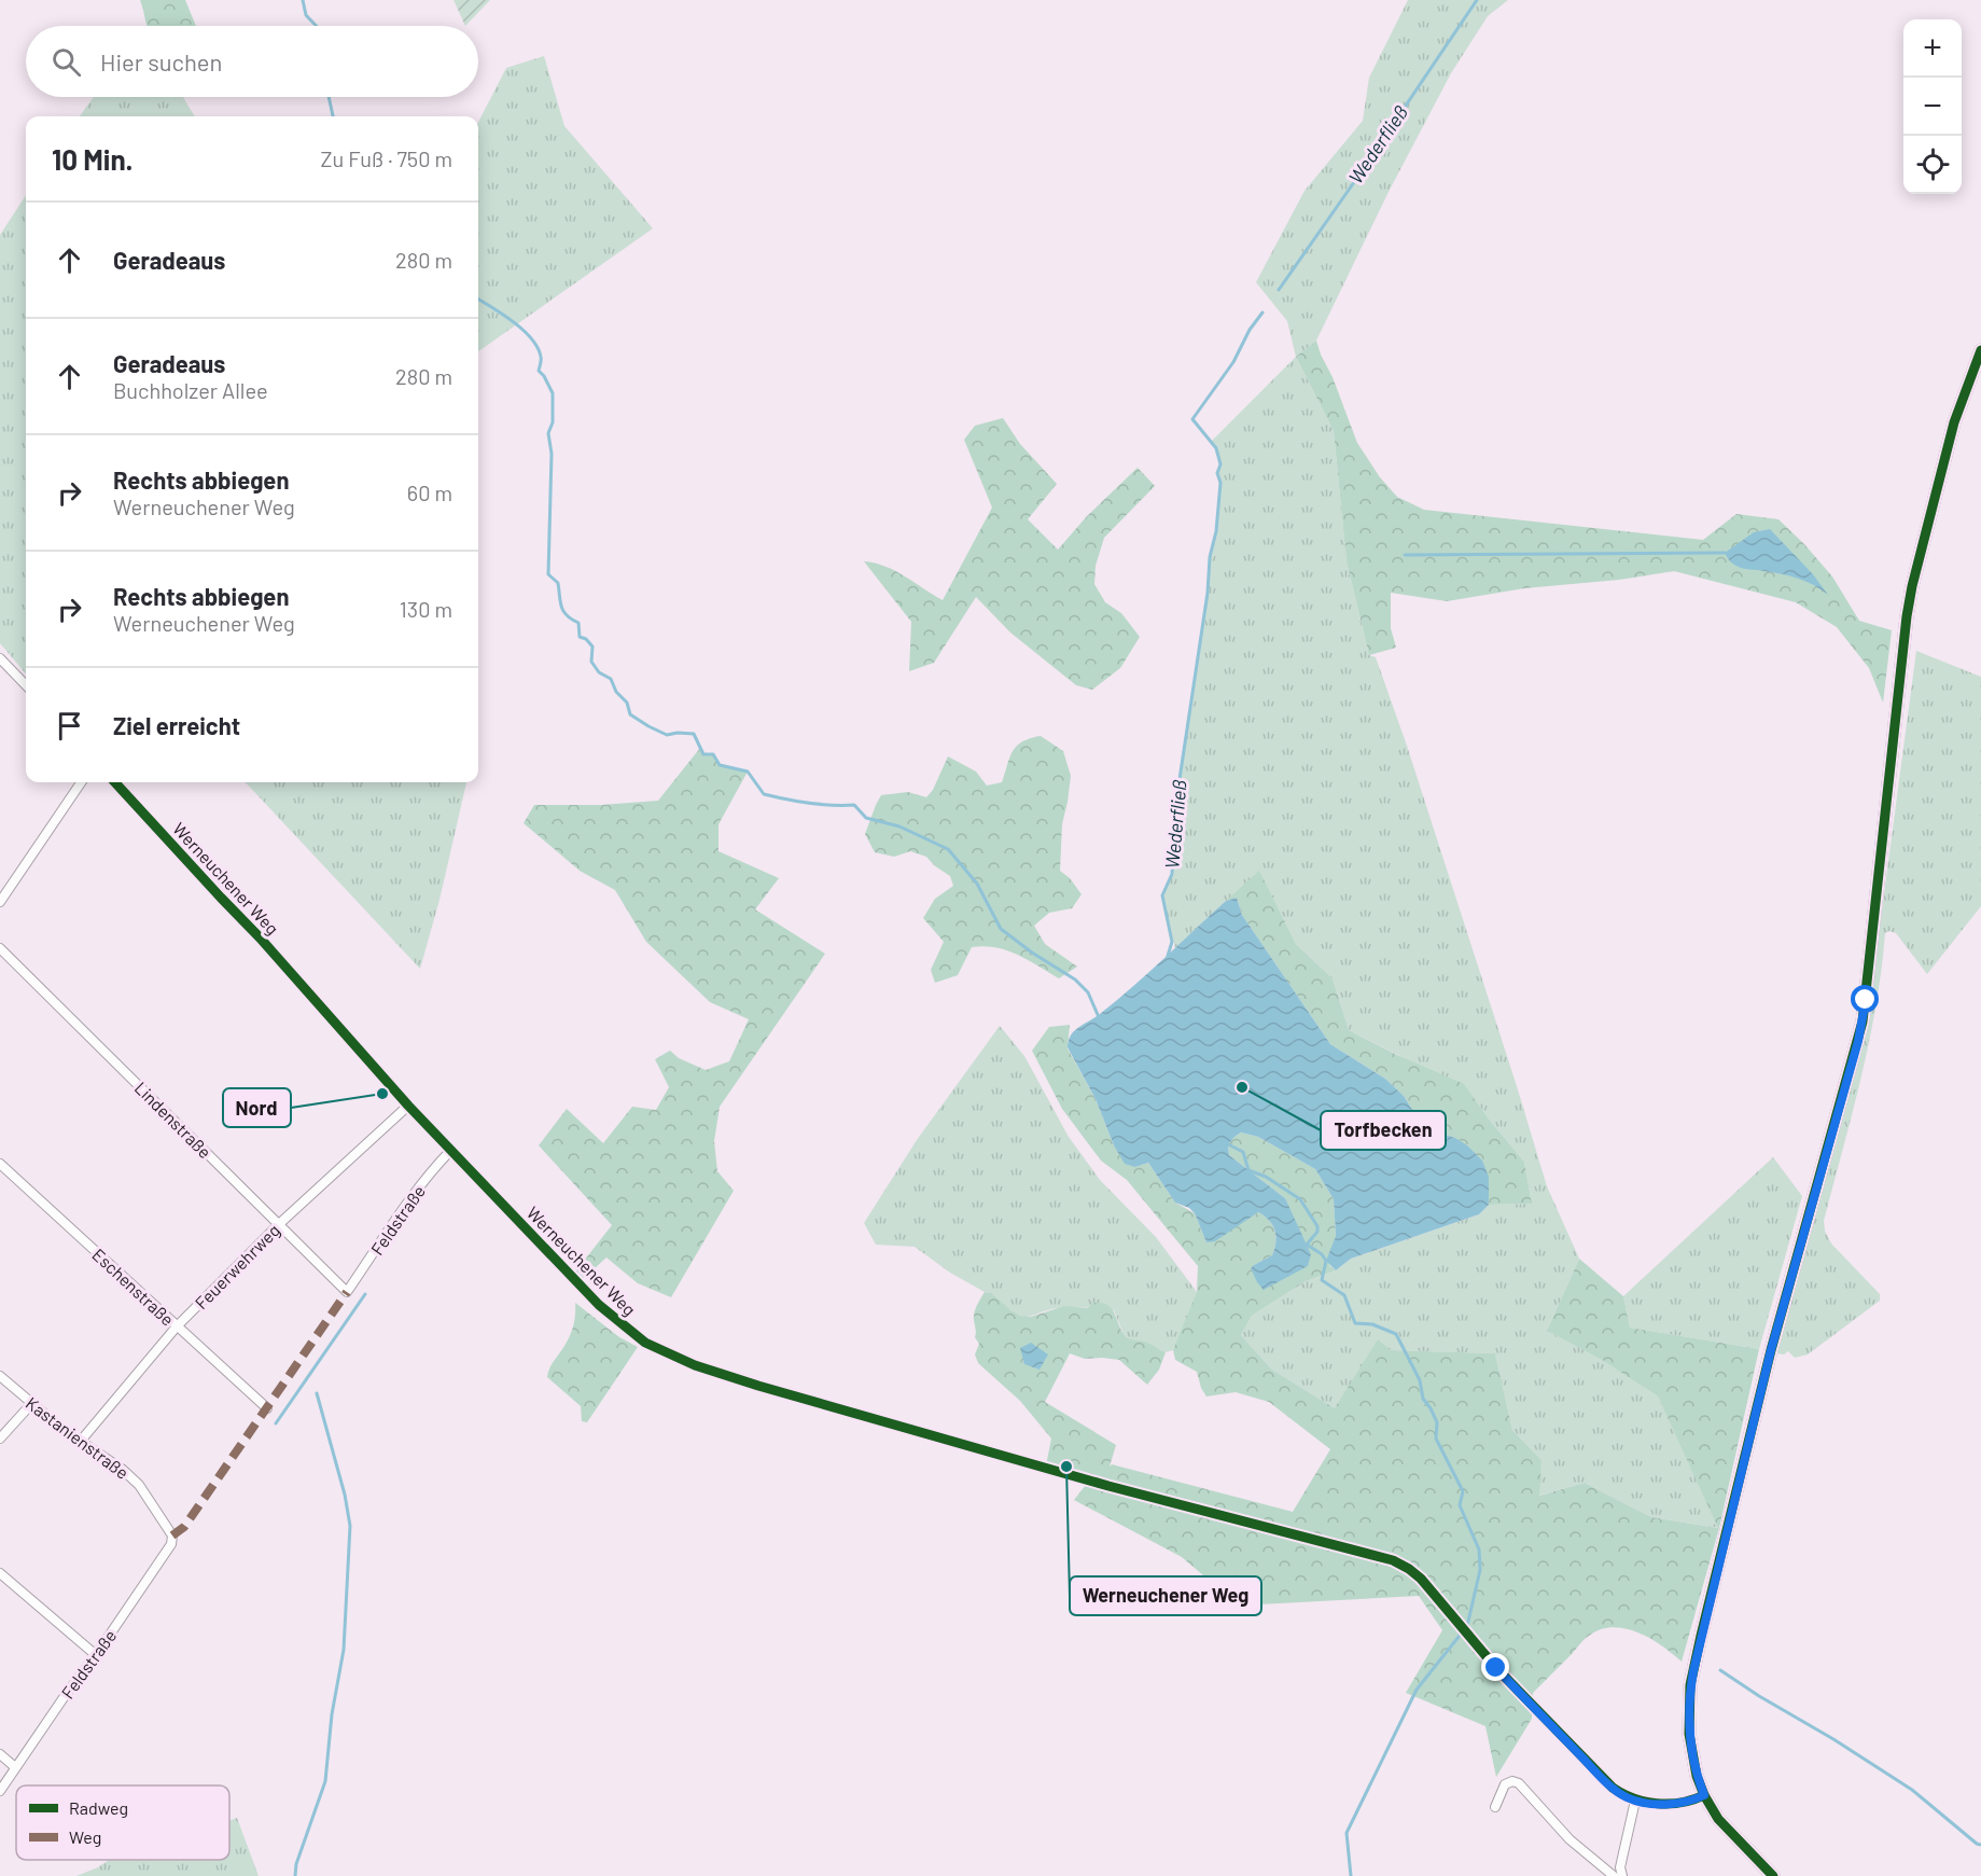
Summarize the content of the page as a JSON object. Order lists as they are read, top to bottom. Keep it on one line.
{"streets":{"street":["Werneuchener Weg","Lindenstraße","Feldstraße","Feuerwehrweg","Eschenstraße","Kastanienstraße"]},"crossings":[["Werneuchener Weg","Feldstraße"],["Werneuchener Weg","Feuerwehrweg"],["Lindenstraße","Feldstraße"],["Lindenstraße","Feuerwehrweg"],["Feldstraße","Kastanienstraße"],["Feuerwehrweg","Eschenstraße"],["Feuerwehrweg","Kastanienstraße"]],"water":["Wederfließ"],"places":["Torfbecken","Nord","Werneuchener Weg"],"legend":["Radweg","Weg"],"page":{"map_buttons":["+","−"],"search":"Hier suchen","heading":["10 Min.","Zu Fuß · 750 m"],"list":[["Geradeaus","280 m"],["Geradeaus","Buchholzer Allee","280 m"],["Rechts abbiegen","Werneuchener Weg","60 m"],["Rechts abbiegen","Werneuchener Weg","130 m"],"Ziel erreicht"]}}
